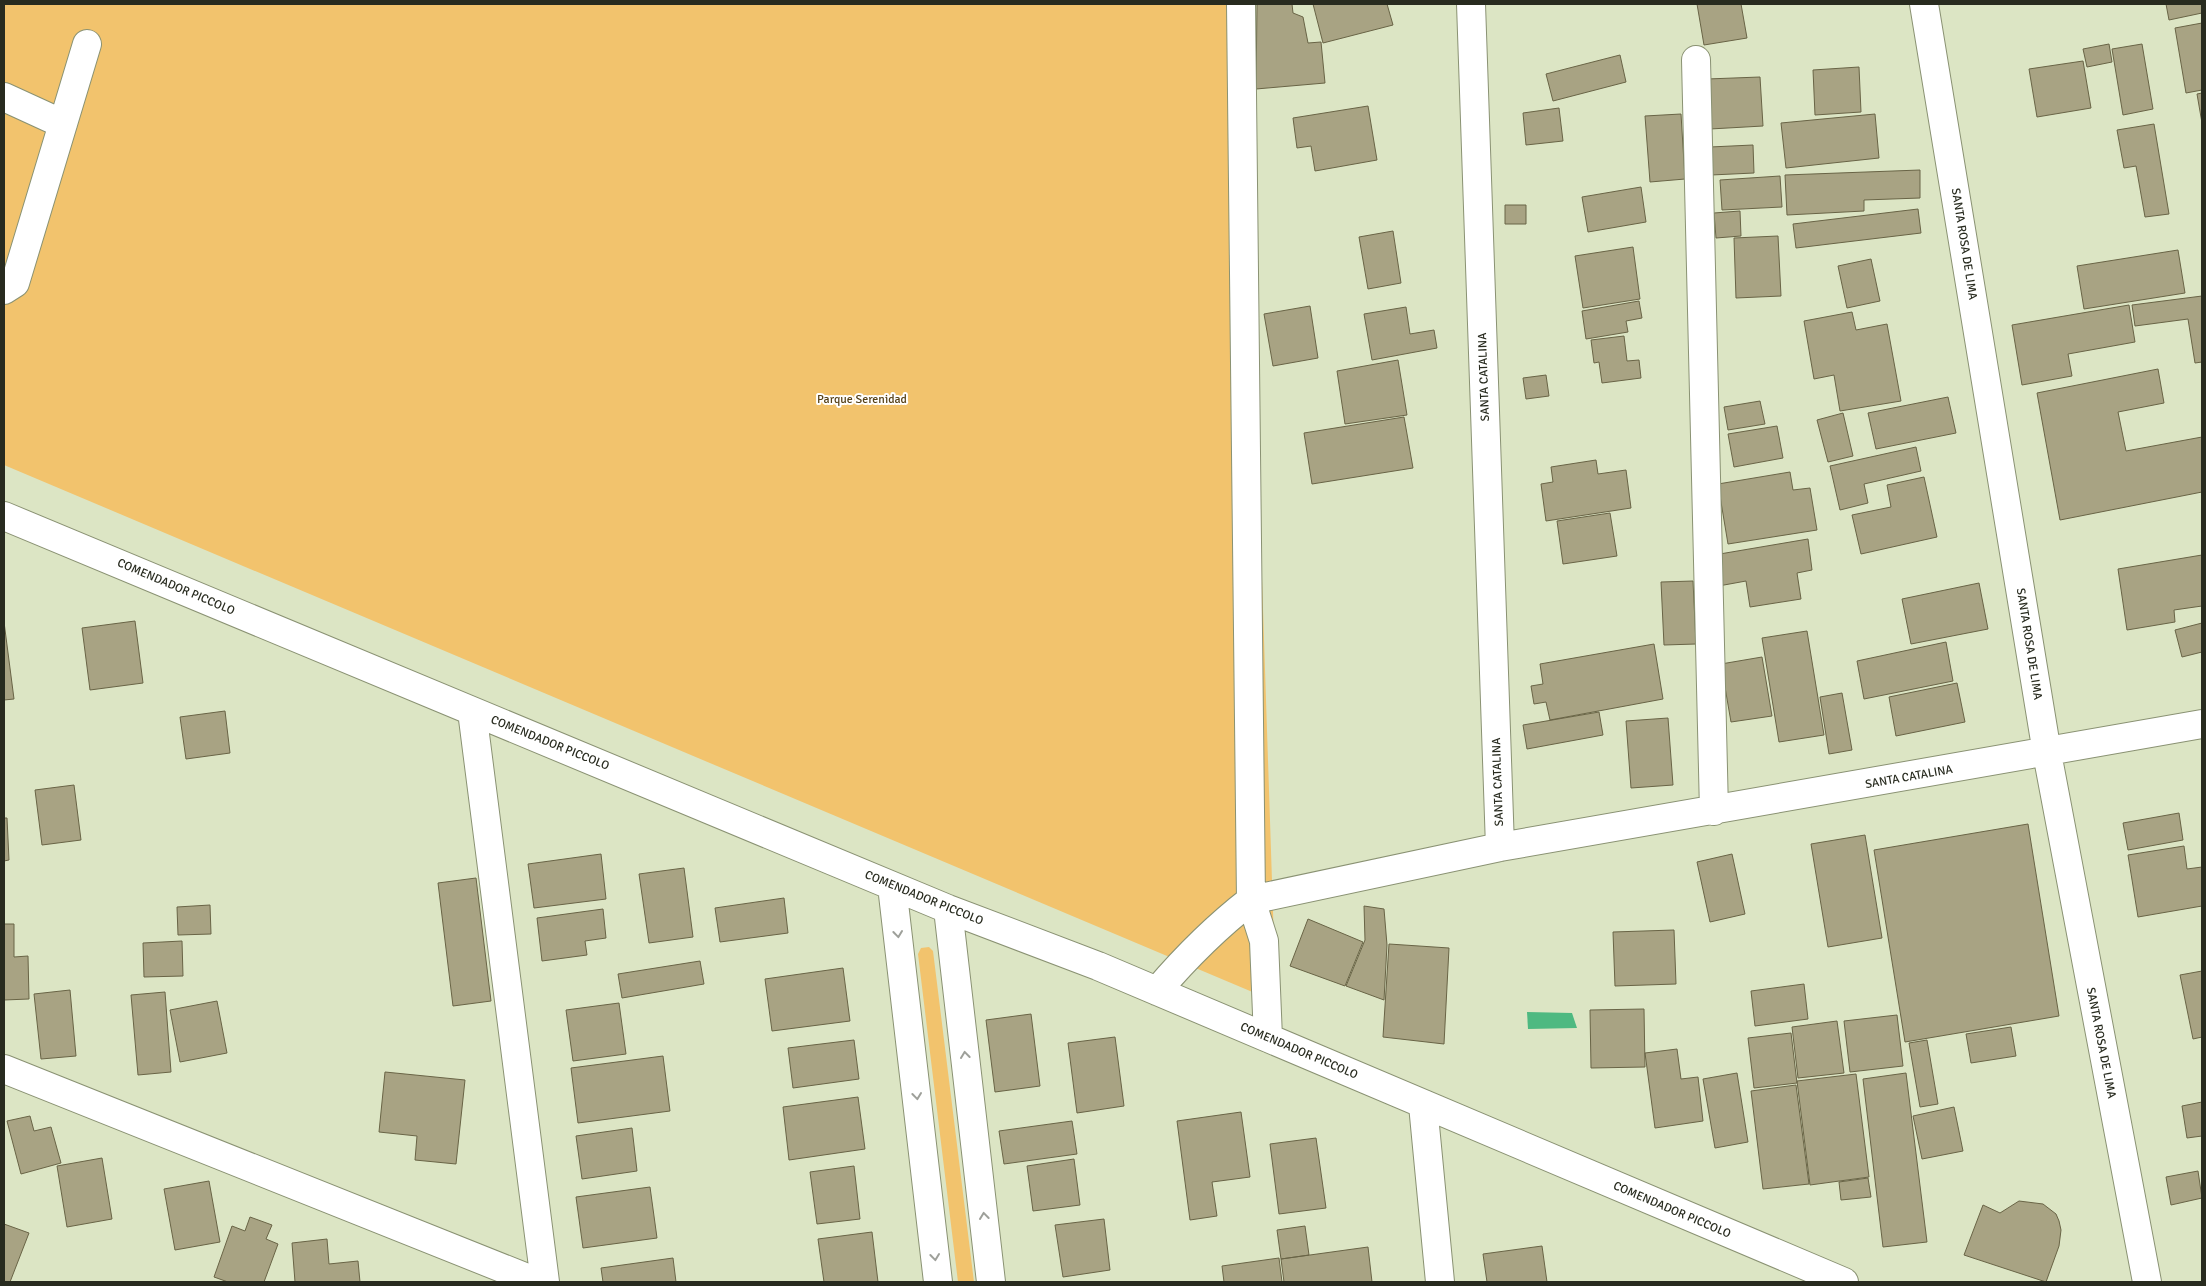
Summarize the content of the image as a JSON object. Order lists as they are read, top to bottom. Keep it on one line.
{"streets":{"street":["SANTA ROSA DE LIMA","SANTA CATALINA","COMENDADOR PICCOLO"]},"crossings":[["SANTA ROSA DE LIMA","SANTA CATALINA"]],"parks":["Parque Serenidad"]}
